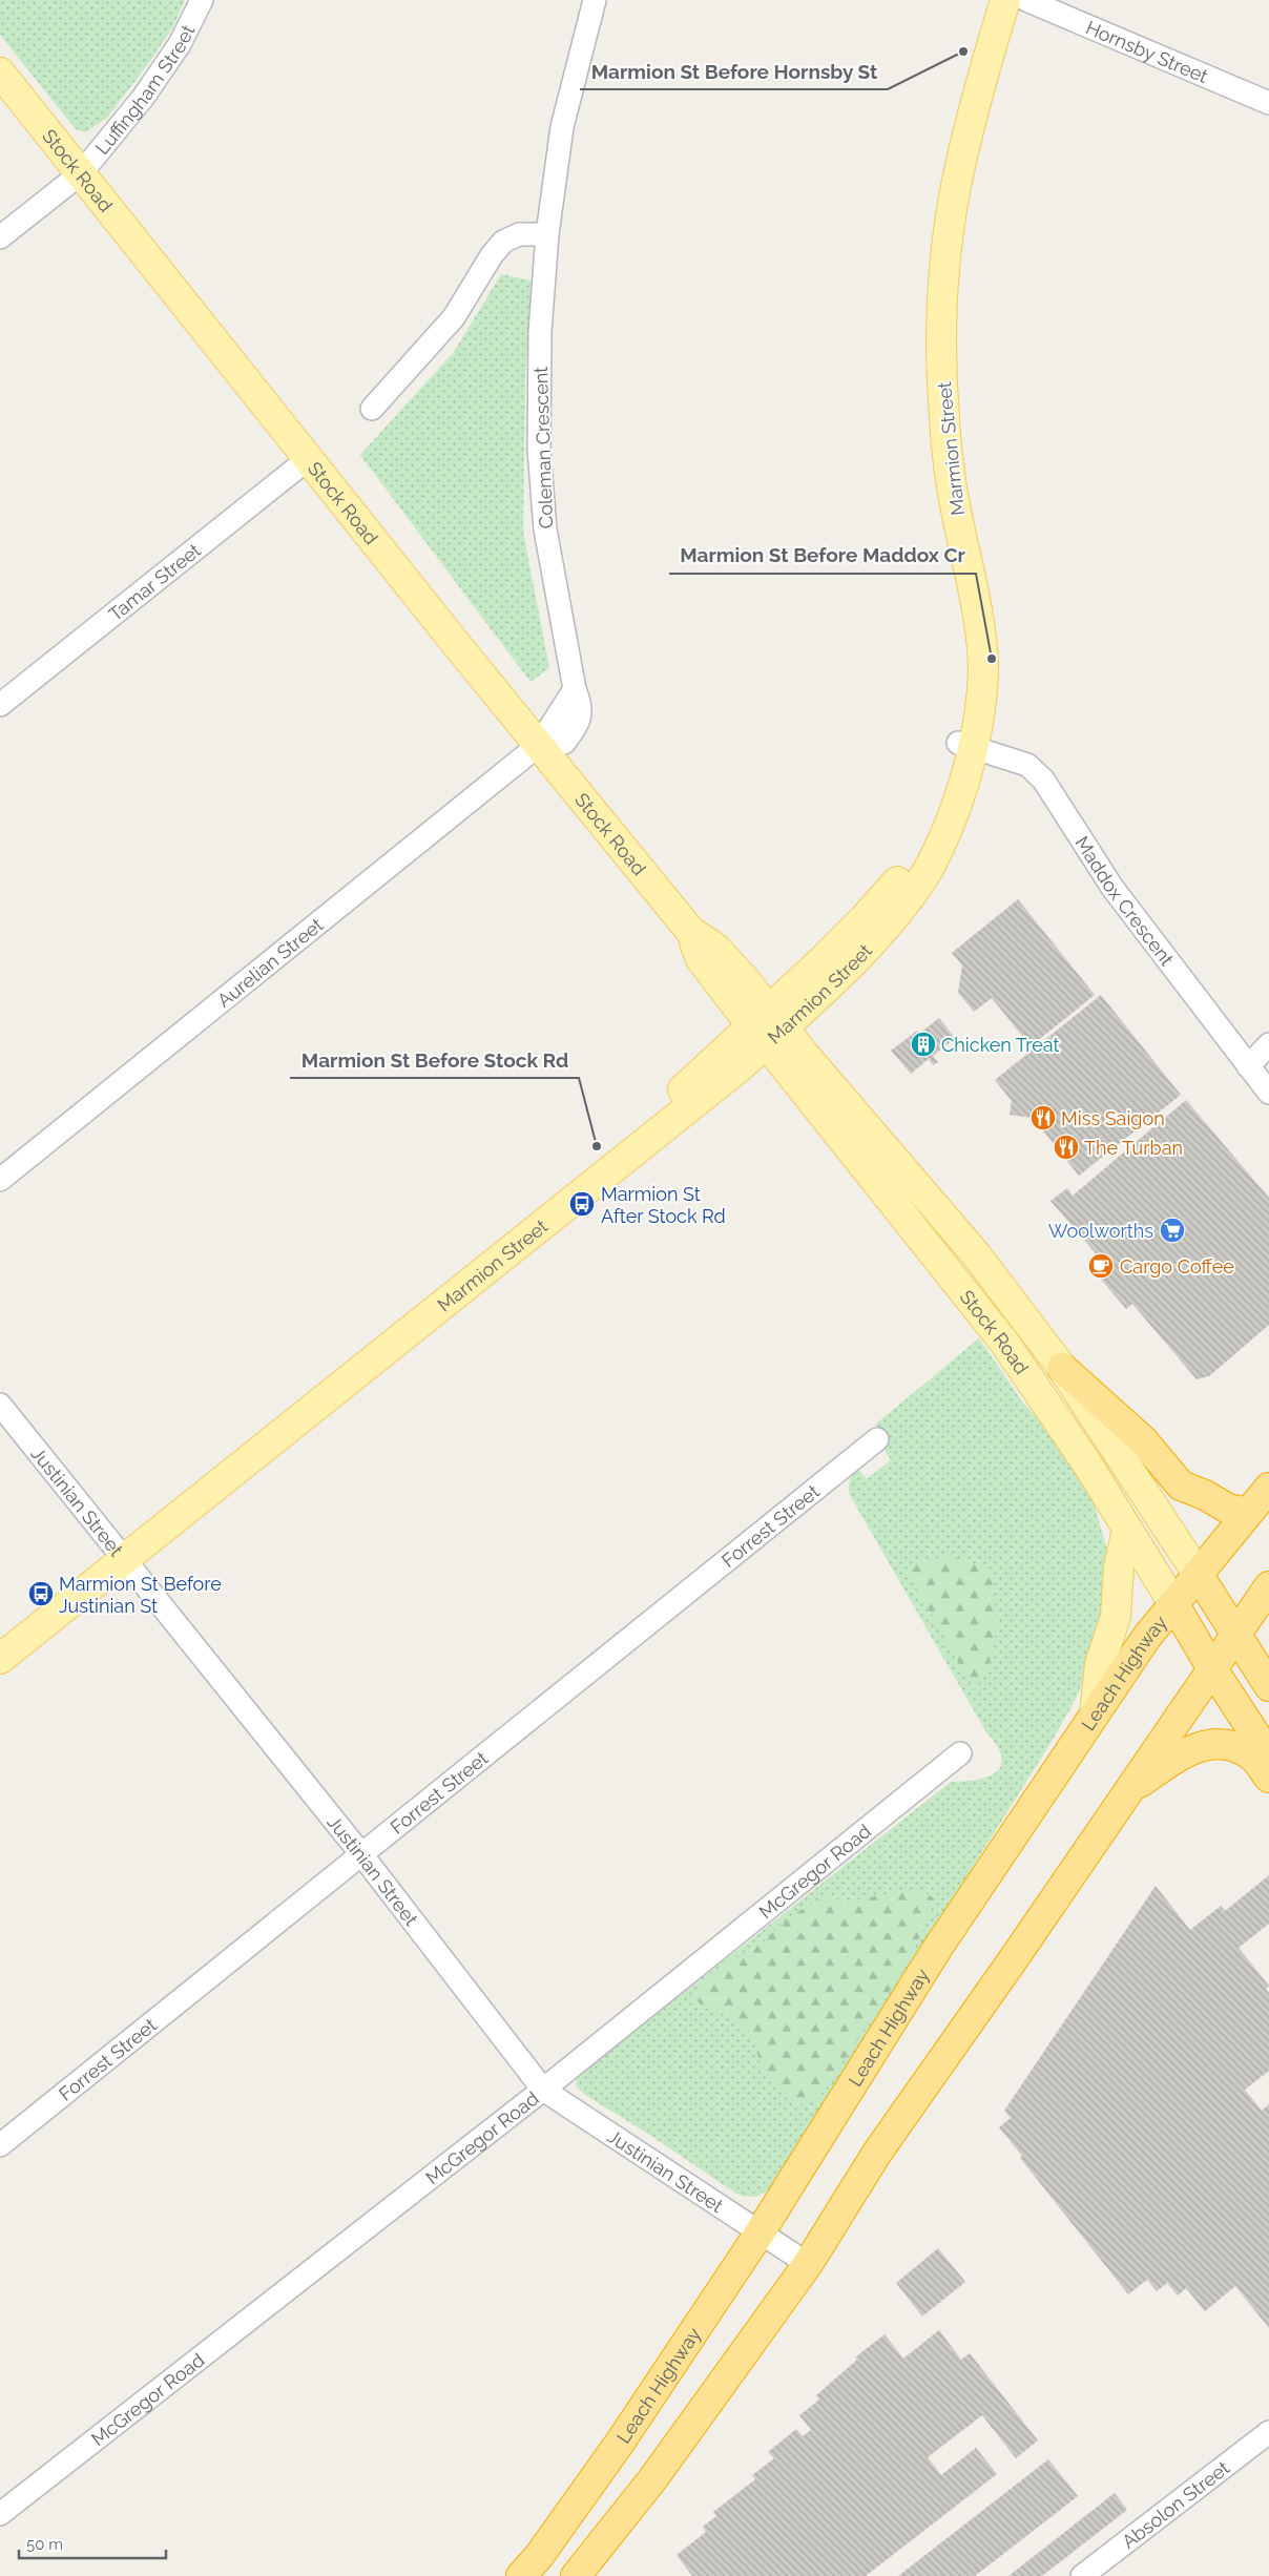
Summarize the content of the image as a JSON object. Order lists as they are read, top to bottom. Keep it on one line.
{"streets":{"highway":["Stock Road","Leach Highway"],"main road":["Marmion Street"],"street":["Hornsby Street","Luffingham Street","Coleman Crescent","Tamar Street","Maddox Crescent","Aurelian Street","Justinian Street","Forrest Street","McGregor Road","Absolon Street"]},"crossings":[["Luffingham Street","Stock Road"],["Stock Road","Coleman Crescent"],["Stock Road","Marmion Street"],["Stock Road","Tamar Street"],["Stock Road","Aurelian Street"],["Stock Road","Leach Highway"],["Coleman Crescent","Aurelian Street"],["Marmion Street","Maddox Crescent"],["Marmion Street","Justinian Street"],["Justinian Street","Forrest Street"],["Justinian Street","Leach Highway"],["Justinian Street","McGregor Road"]],"places":{"other":["Marmion St Before Hornsby St","Marmion St Before Maddox Cr","Marmion St Before Stock Rd"],"building":["Chicken Treat"],"restaurant":["Miss Saigon","The Turban"],"bus stop":["Marmion St After Stock Rd","Marmion St Before Justinian St"],"supermarket":["Woolworths"],"cafe":["Cargo Coffee"]},"scale_bar":"50 m"}
